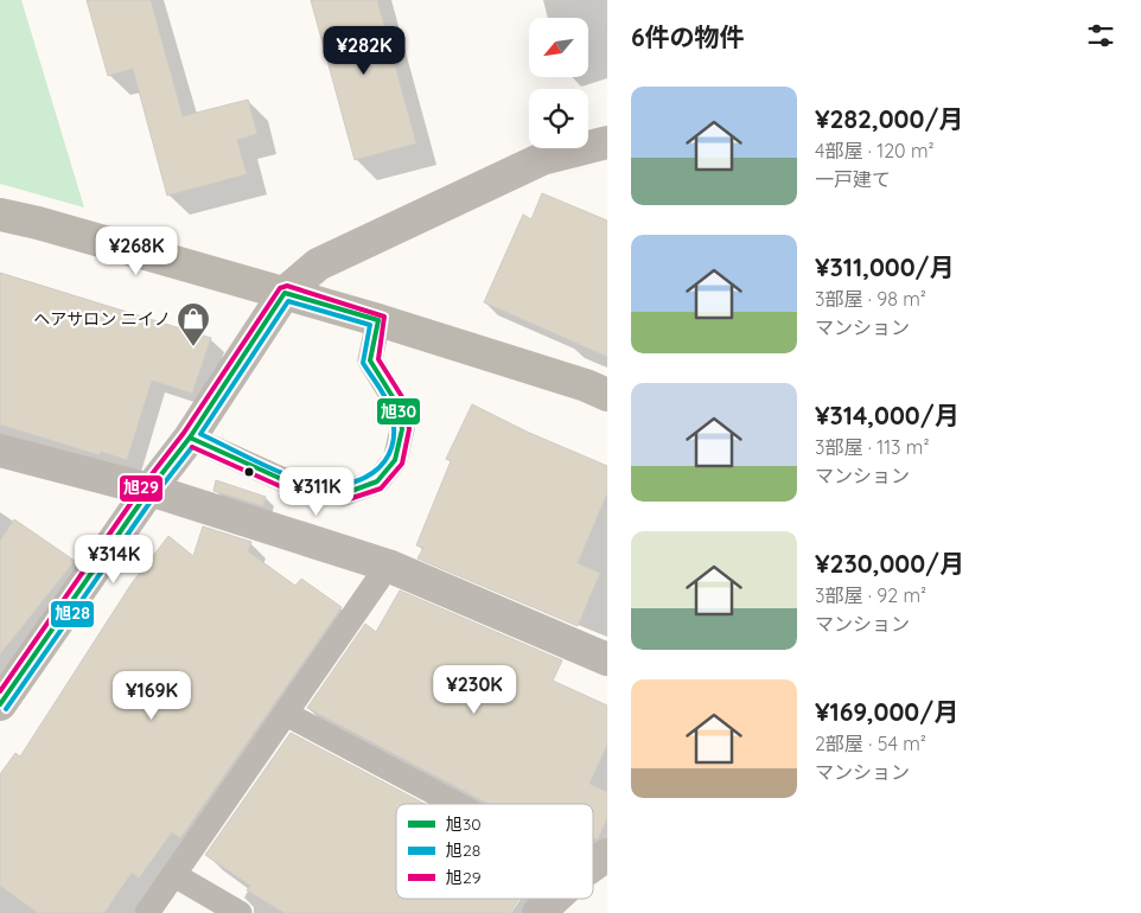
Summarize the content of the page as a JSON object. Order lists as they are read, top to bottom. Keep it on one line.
{"places":{"shop":["ヘアサロン ニイノ"]},"lines":["transit line 旭29","transit line 旭30","transit line 旭28"],"legend":["旭30","旭28","旭29"],"north":"bottom left","page":{"heading":"6件の物件","price":["¥282K","¥268K","¥311K","¥314K","¥230K","¥169K"],"list":[{"name":"¥282,000/月","note":"4部屋 · 120 m² · 一戸建て"},{"name":"¥311,000/月","note":"3部屋 · 98 m² · マンション"},{"name":"¥314,000/月","note":"3部屋 · 113 m² · マンション"},{"name":"¥230,000/月","note":"3部屋 · 92 m² · マンション"},{"name":"¥169,000/月","note":"2部屋 · 54 m² · マンション"}]}}
